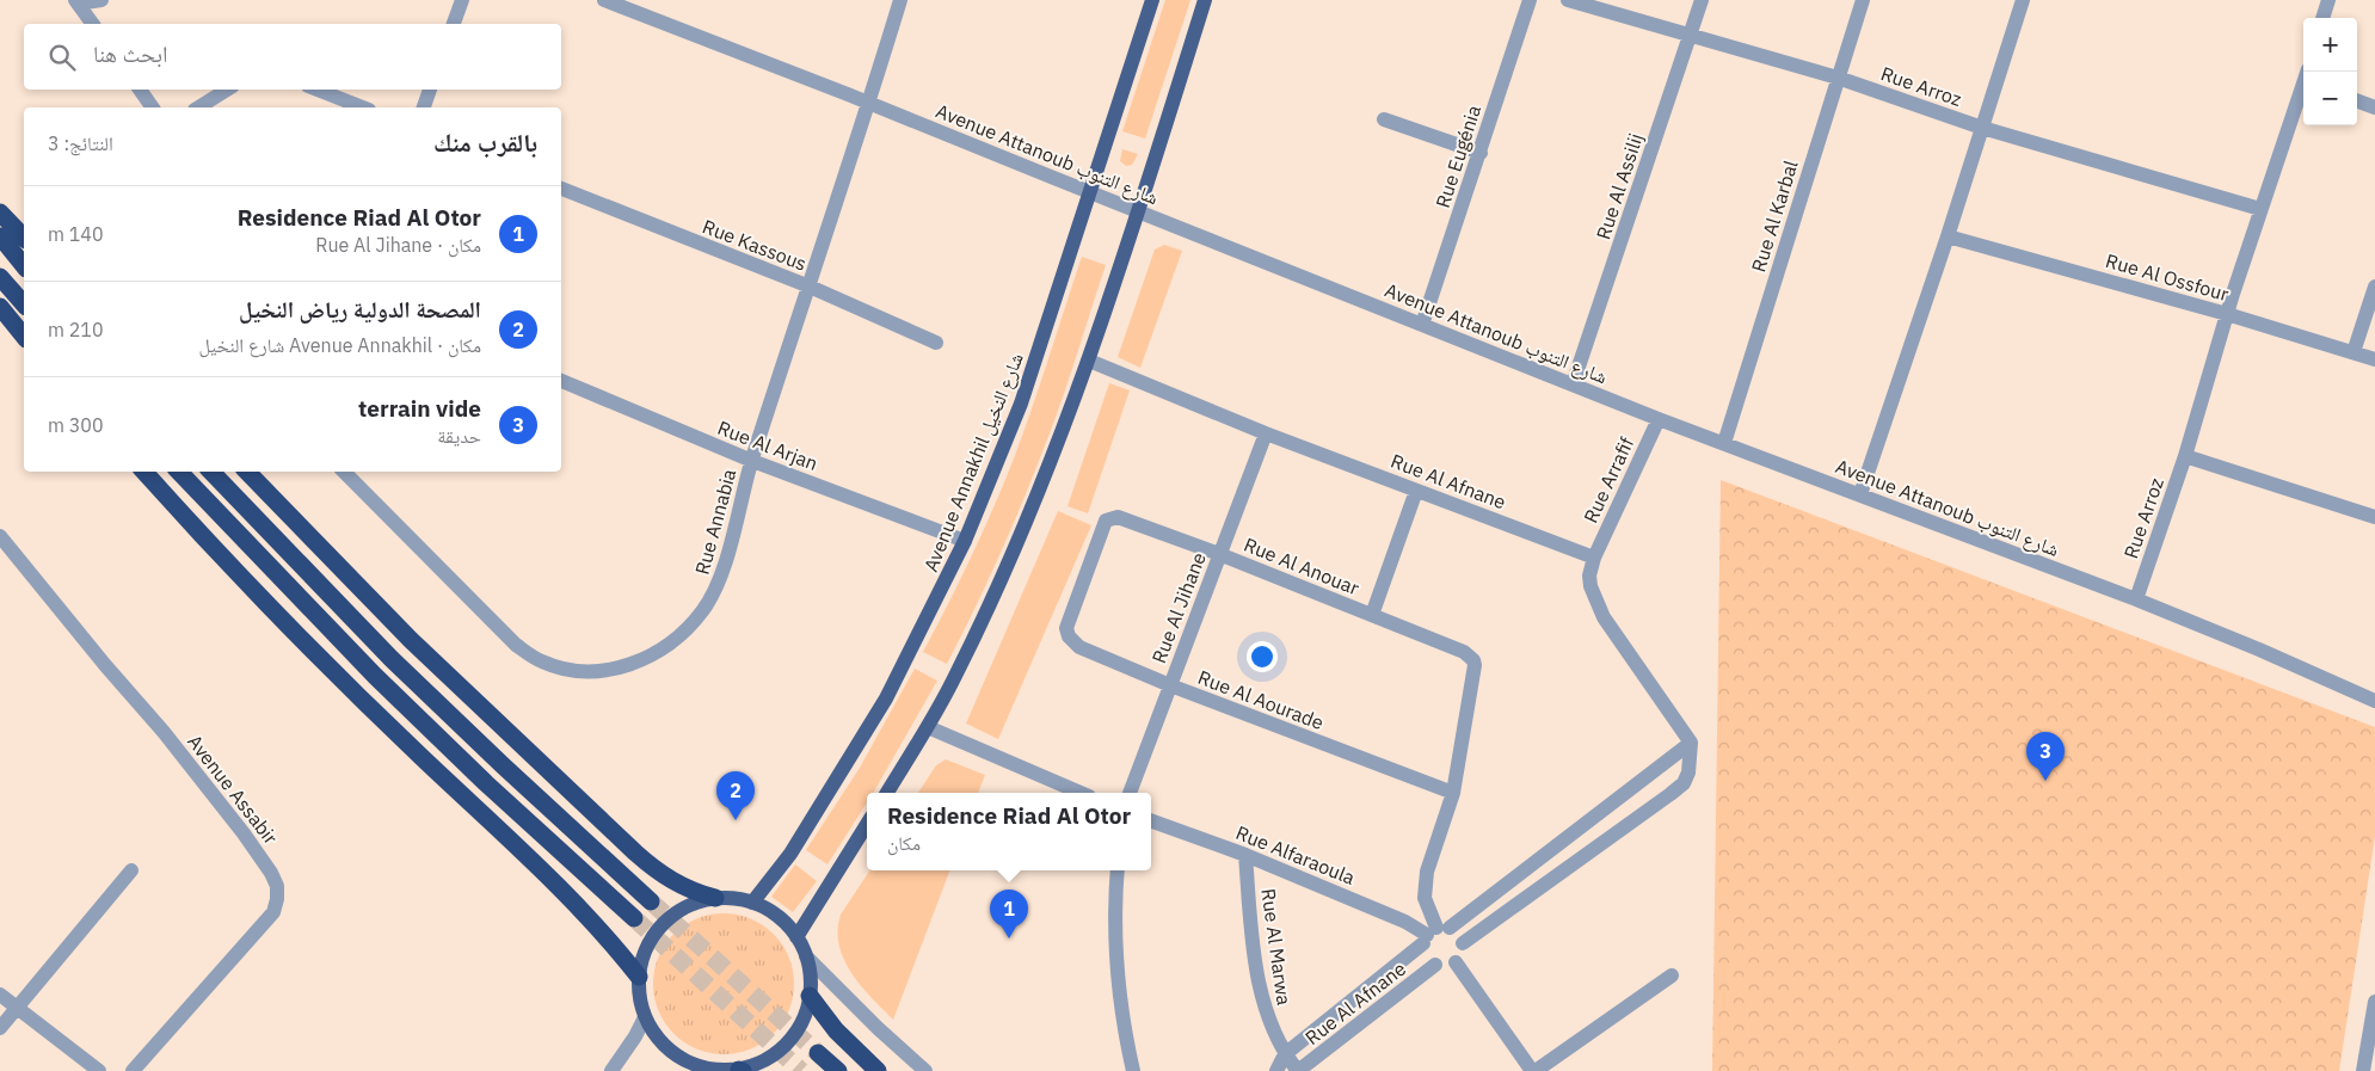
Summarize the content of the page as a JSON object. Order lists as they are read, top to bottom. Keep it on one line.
{"streets":{"main road":["Avenue Annakhil شارع النخيل"],"street":["Rue Arroz","Avenue Attanoub شارع التنوب","Rue Eugénia","Rue Al Assilij","Rue Al Karbal","Rue Kassous","Rue Al Ossfour","Rue Al Arjan","Rue Arrafif","Rue Al Afnane","Rue Annabia","Rue Al Anouar","Rue Al Jihane","Rue Al Aourade","Avenue Assabir","Rue Alfaraoula","Rue Al Marwa"]},"crossings":[["Rue Arroz","Avenue Attanoub شارع التنوب"],["Rue Arroz","Rue Al Assilij"],["Rue Arroz","Rue Al Karbal"],["Rue Arroz","Rue Al Ossfour"],["Avenue Attanoub شارع التنوب","Rue Eugénia"],["Avenue Attanoub شارع التنوب","Rue Al Assilij"],["Avenue Attanoub شارع التنوب","Rue Al Karbal"],["Avenue Attanoub شارع التنوب","Avenue Annakhil شارع النخيل"],["Avenue Attanoub شارع التنوب","Rue Arrafif"],["Avenue Attanoub شارع التنوب","Rue Annabia"],["Rue Kassous","Rue Annabia"],["Rue Al Arjan","Avenue Annakhil شارع النخيل"],["Rue Al Arjan","Rue Annabia"],["Rue Arrafif","Rue Al Afnane"],["Rue Al Afnane","Rue Al Jihane"],["Rue Al Afnane","Rue Alfaraoula"],["Rue Al Afnane","Rue Al Marwa"],["Rue Al Anouar","Rue Al Jihane"],["Rue Al Anouar","Rue Al Aourade"],["Rue Al Jihane","Rue Al Aourade"],["Rue Alfaraoula","Rue Al Marwa"]],"page":{"map_buttons":["+","−"],"search":"ابحث هنا","heading":["بالقرب منك","النتائج: 3"],"list":[{"mark":"1","name":"Residence Riad Al Otor","note":"مكان · Rue Al Jihane","value":"140 m"},{"mark":"2","name":"المصحة الدولية رياض النخيل","note":"مكان · Avenue Annakhil شارع النخيل","value":"210 m"},{"mark":"3","name":"terrain vide","note":"حديقة","value":"300 m"}],"pins":["3","2","1"],"popup":["Residence Riad Al Otor","مكان"]}}
